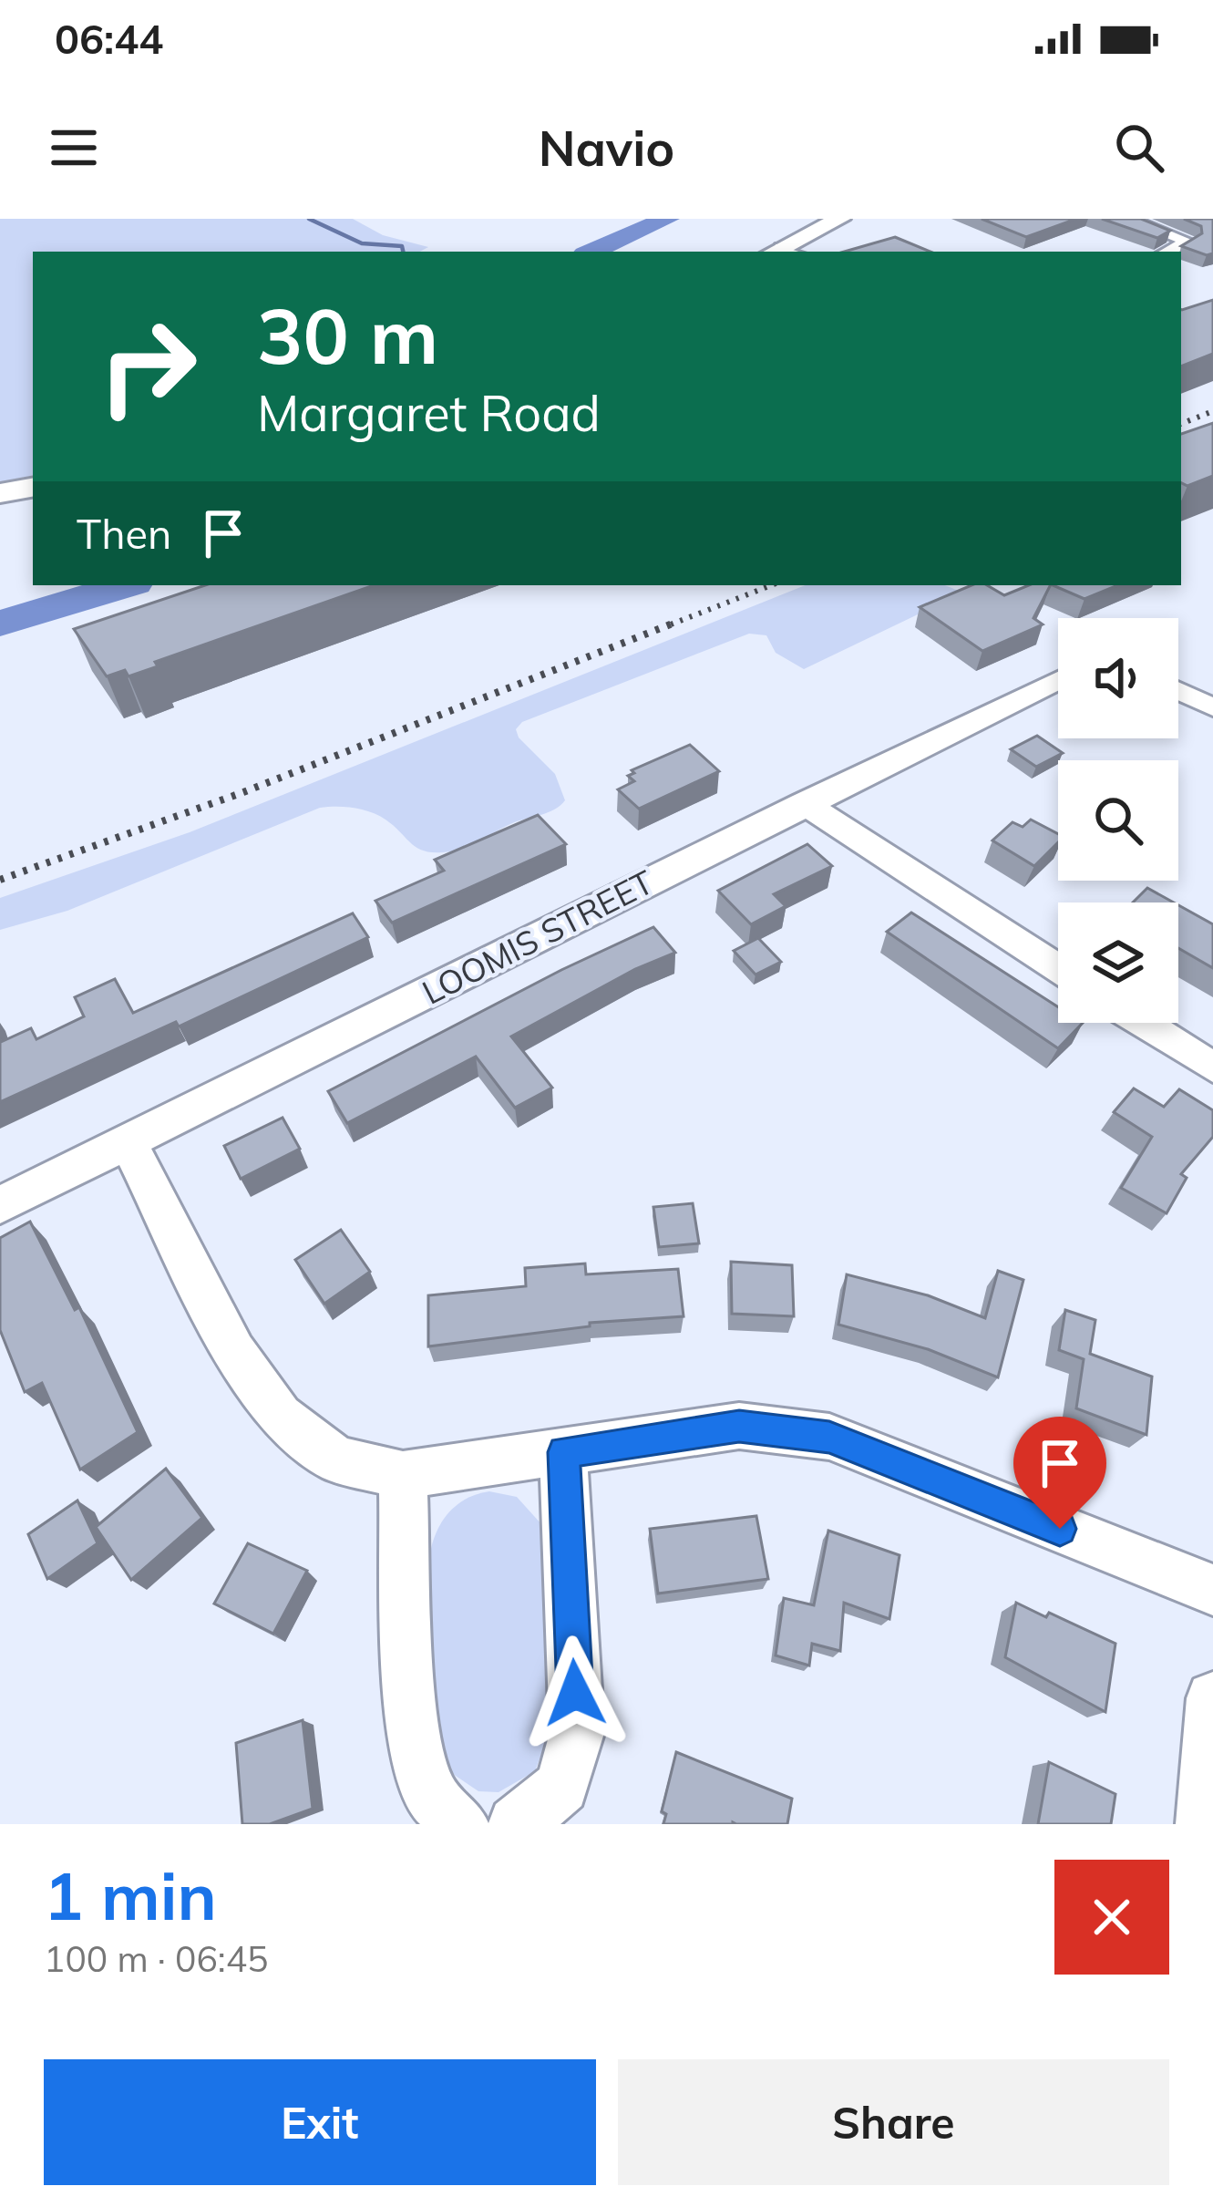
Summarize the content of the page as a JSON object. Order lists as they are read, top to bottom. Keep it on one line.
{"streets":{"street":["LOOMIS STREET"]},"page":{"status":"06:44","header":"Navio","turn":["30 m","Margaret Road"],"then":"Then","heading":["1 min","100 m · 06:45"],"buttons":["Exit","Share"]}}
